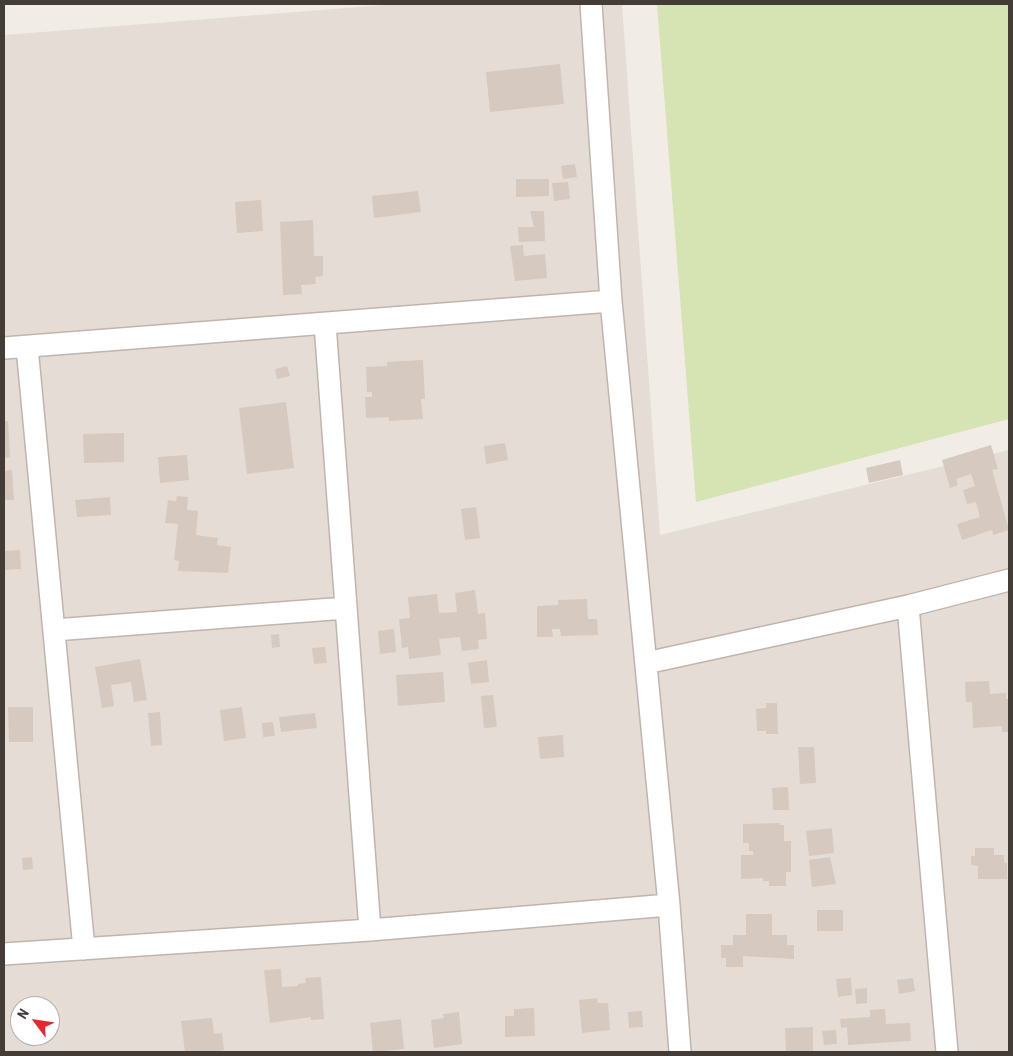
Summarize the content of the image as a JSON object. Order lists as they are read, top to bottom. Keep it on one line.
{"north":"top left"}
